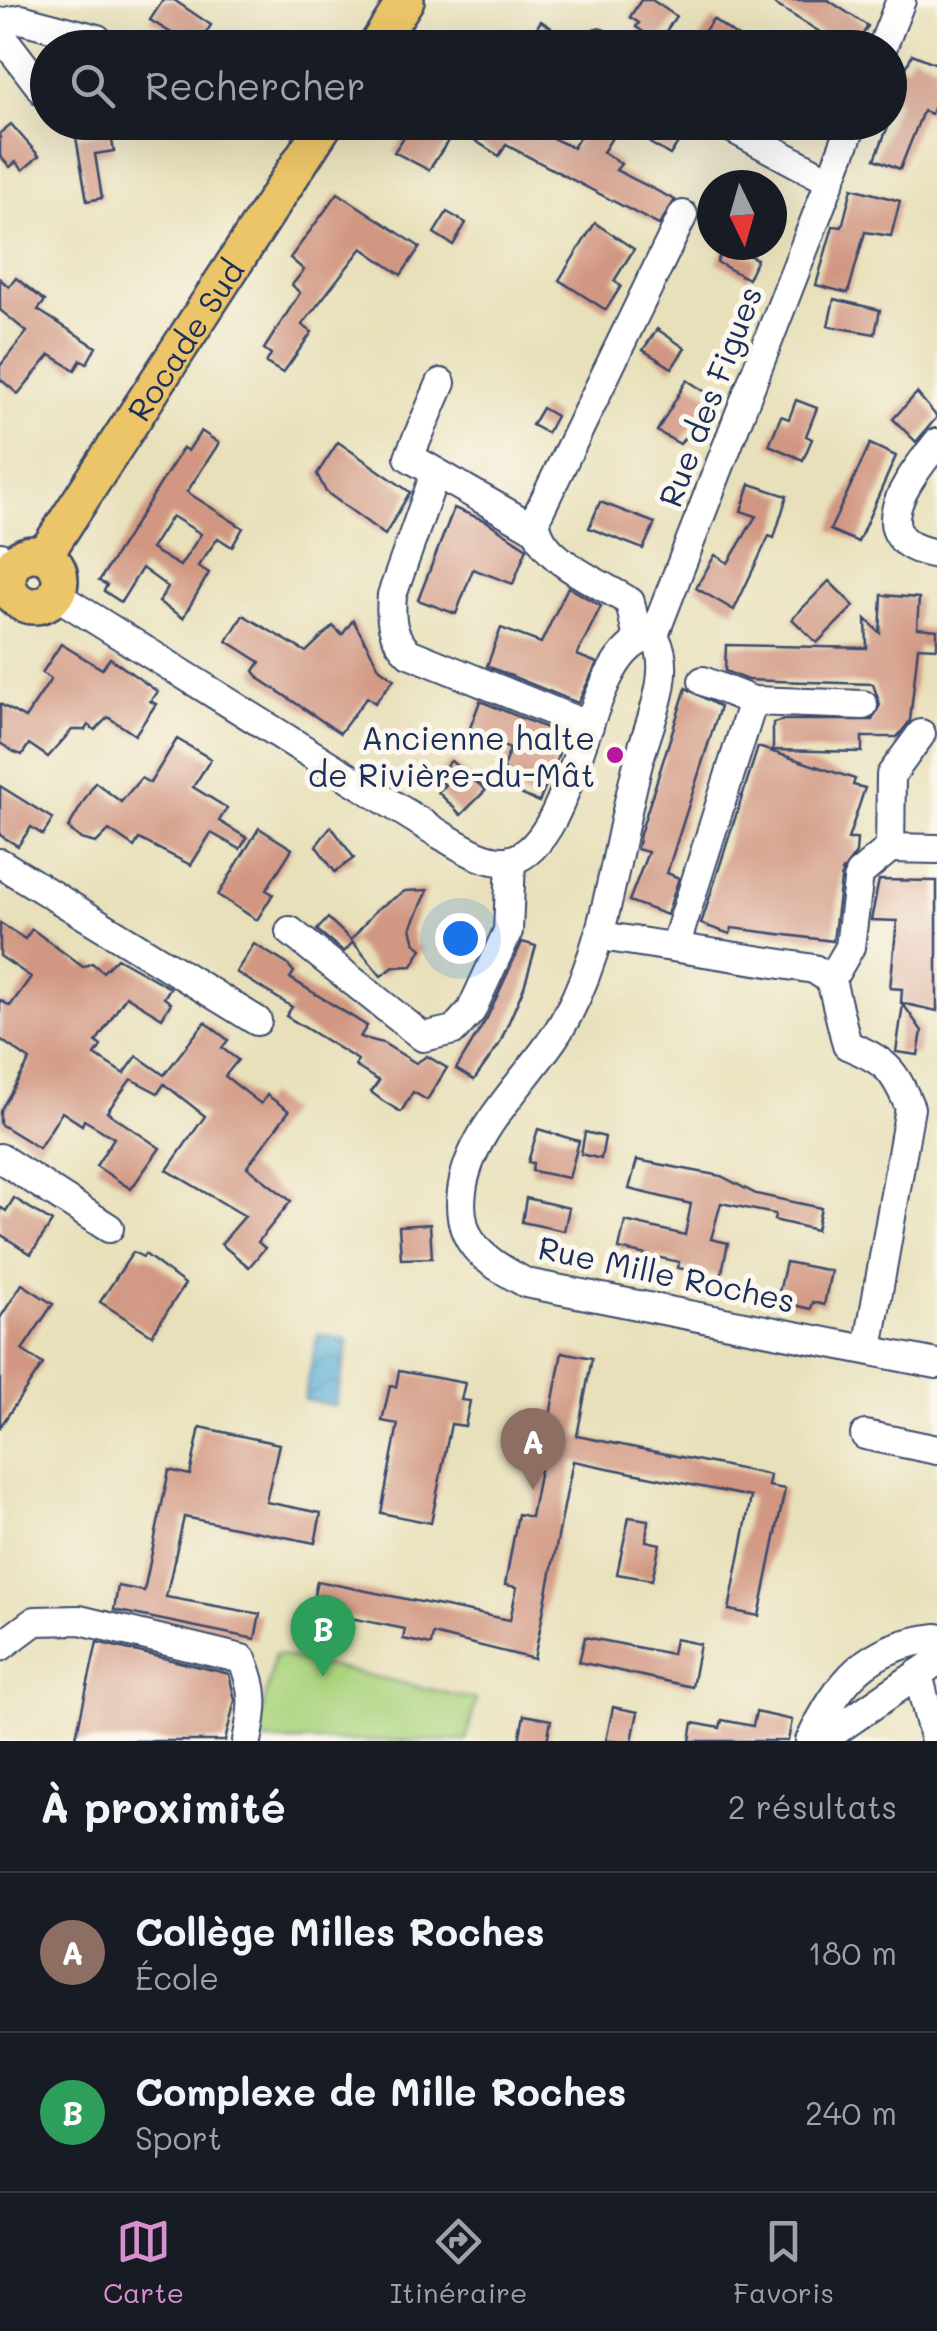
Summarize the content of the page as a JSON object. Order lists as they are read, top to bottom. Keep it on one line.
{"streets":{"main road":["Rocade Sud"],"street":["Rue des Figues","Rue Mille Roches"]},"crossings":[["Rue des Figues","Rue Mille Roches"]],"places":["Ancienne halte de Rivière-du-Mât"],"north":"bottom","page":{"search":"Rechercher","pins":["A","B"],"heading":["À proximité","2 résultats"],"list":[{"mark":"A","name":"Collège Milles Roches","note":"École","value":"180 m"},{"mark":"B","name":"Complexe de Mille Roches","note":"Sport","value":"240 m"}],"nav":["Carte","Itinéraire","Favoris"]}}
